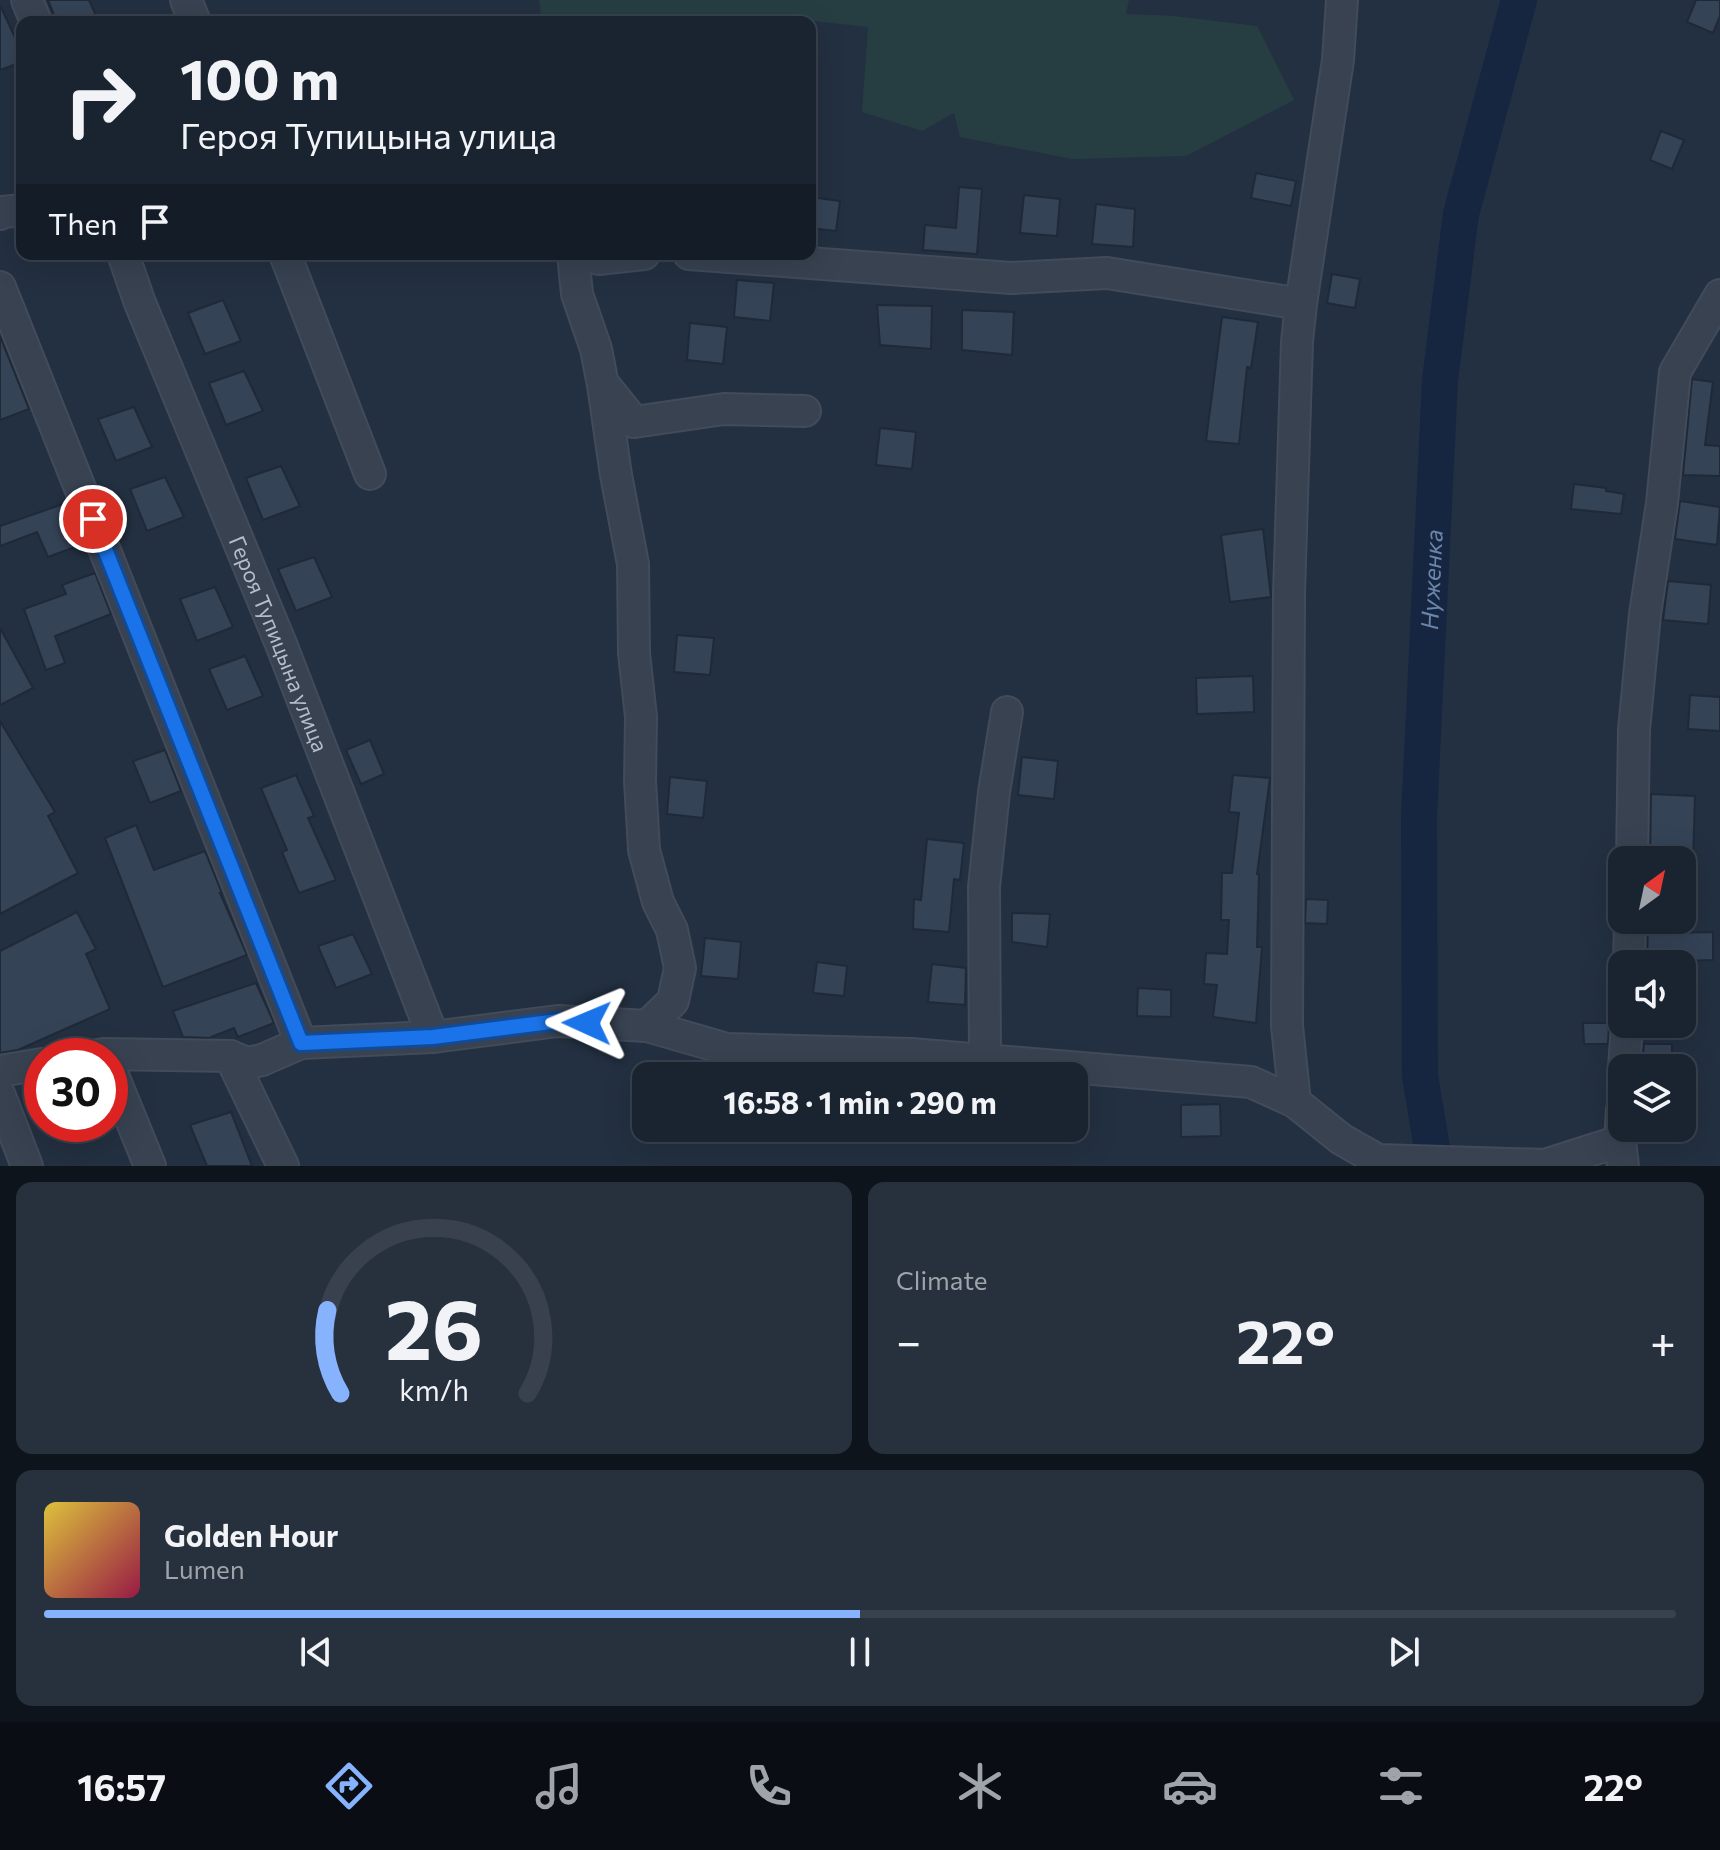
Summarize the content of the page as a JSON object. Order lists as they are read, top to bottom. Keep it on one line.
{"streets":{"street":["Героя Тупицына улица"]},"water":["Нуженка"],"north":"top right","page":{"turn":["100 m","Героя Тупицына улица"],"then":"Then","limit":"30","trip":"16:58 · 1 min · 290 m","tile":"Climate","heat":["−","22°","+"],"song":["Golden Hour","Lumen"],"tabs":["16:57","22°"],"gauge":["26","km/h"]}}
